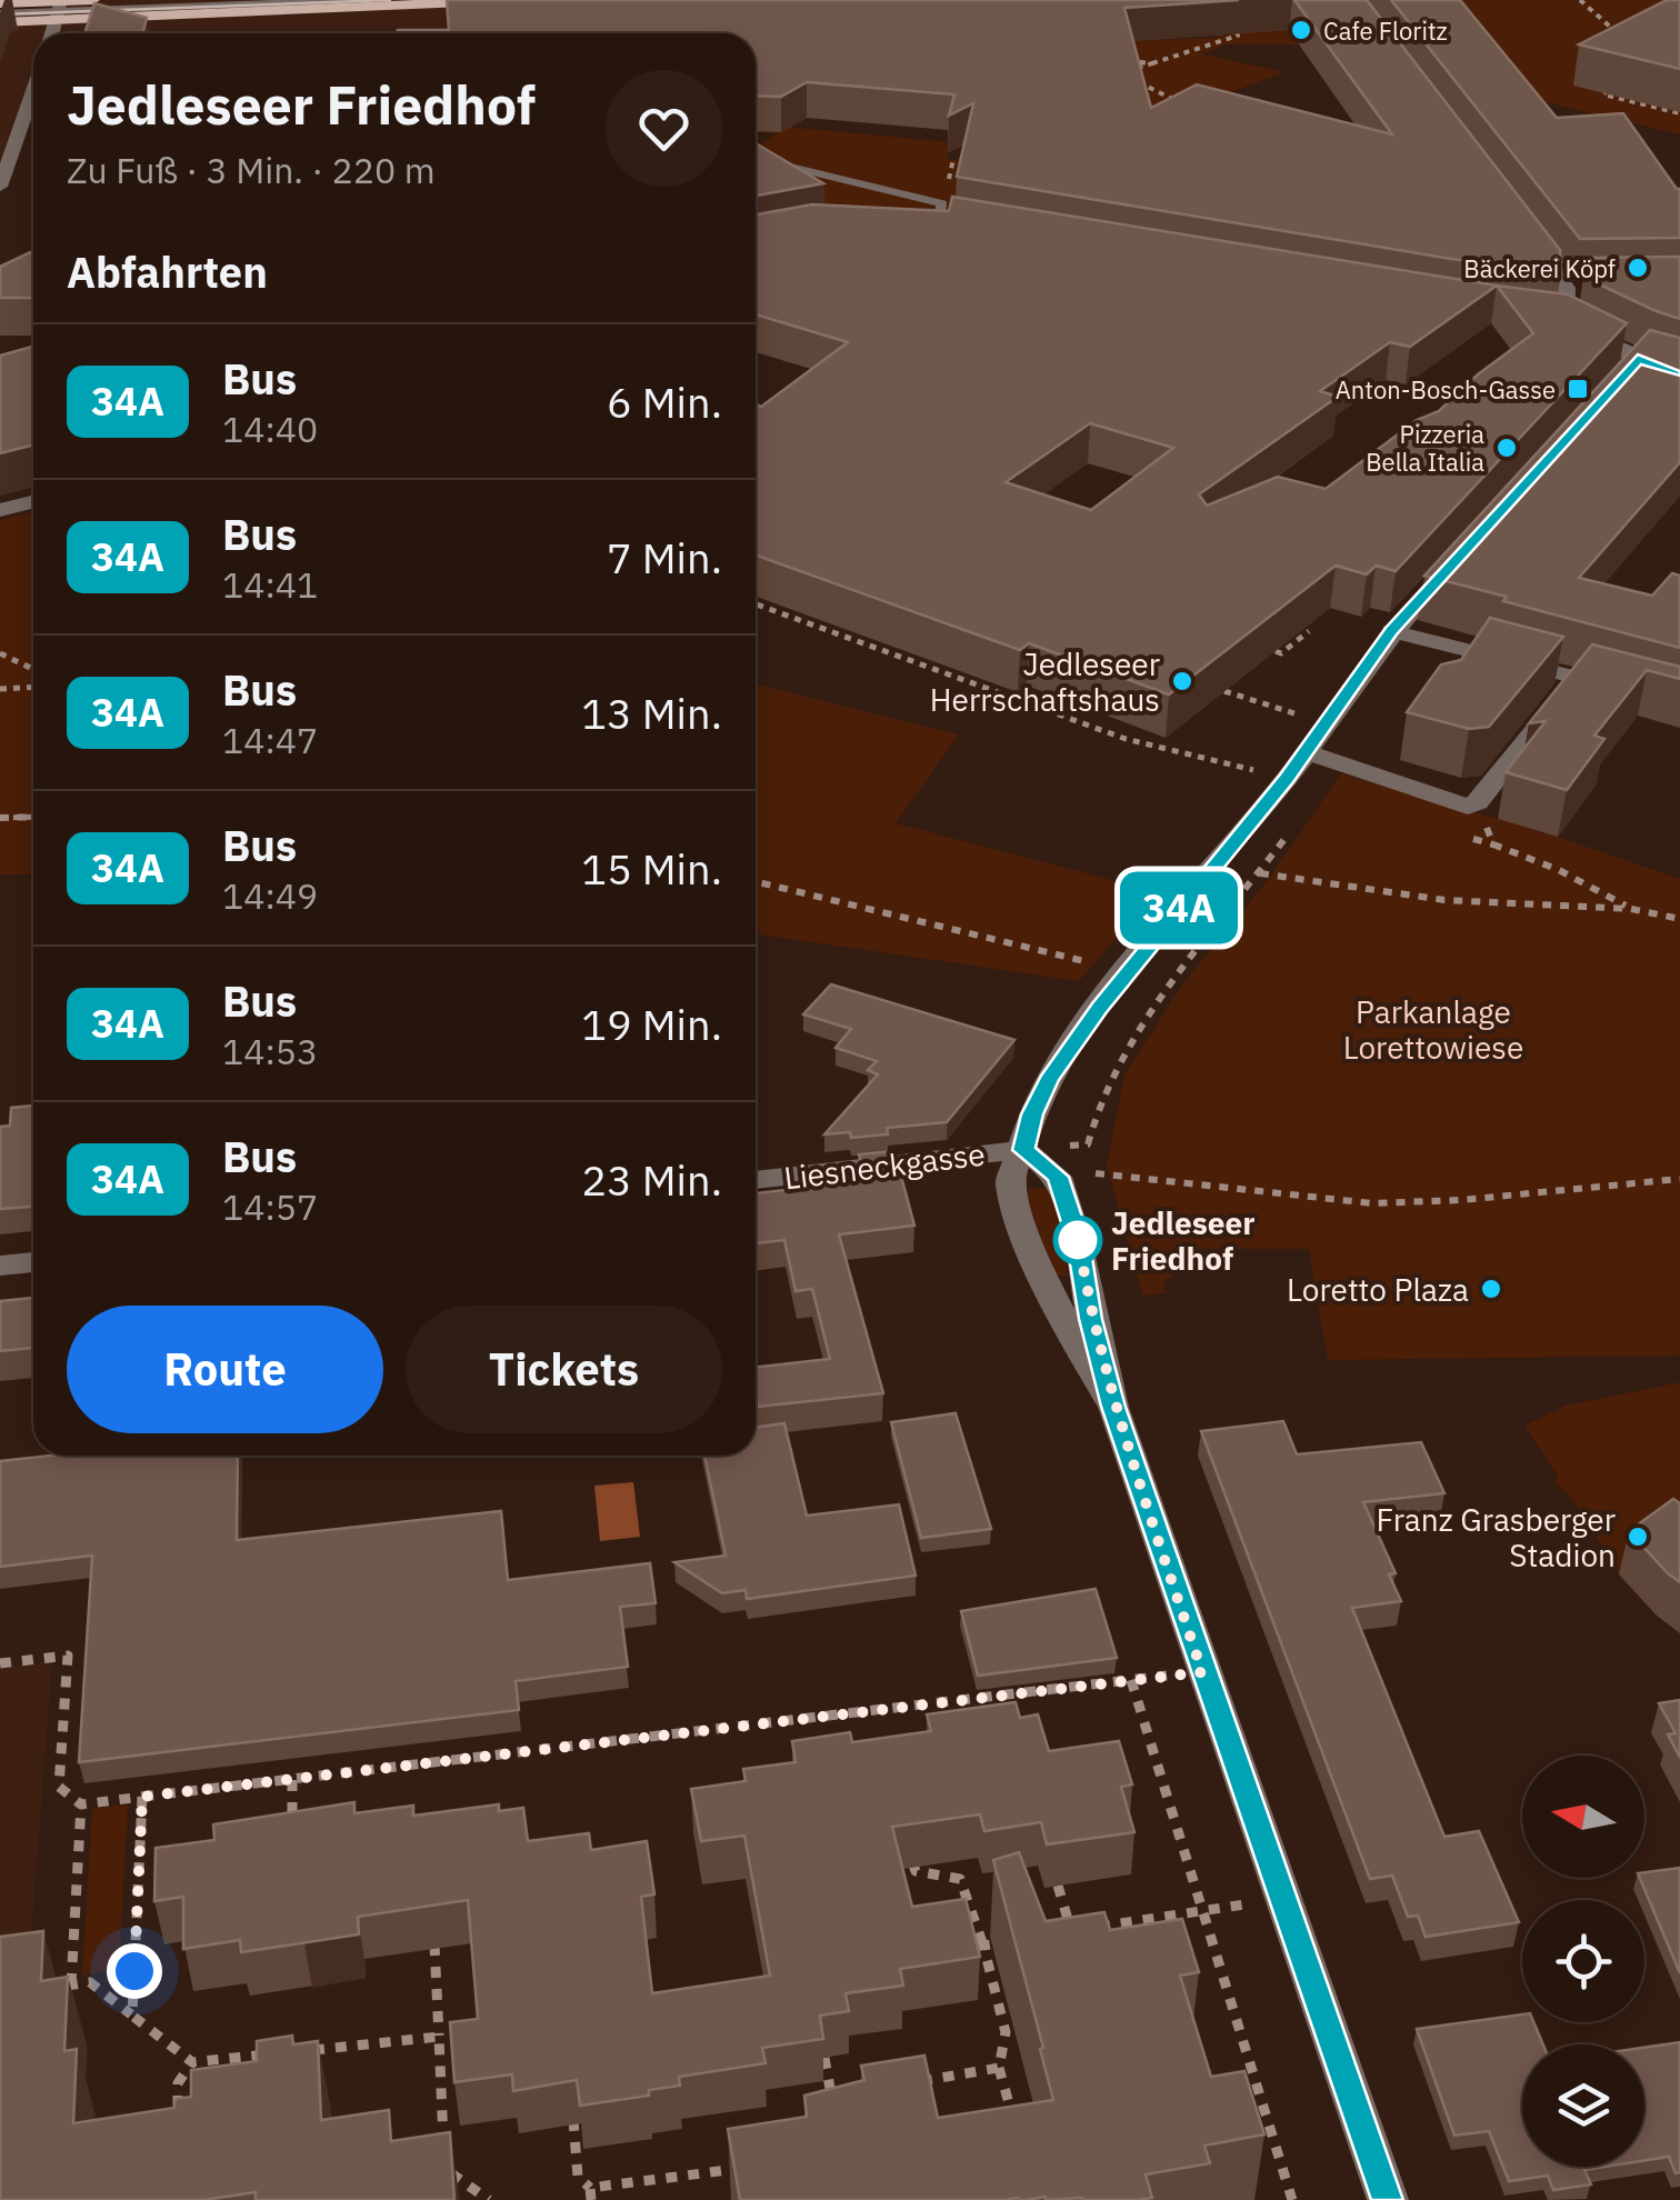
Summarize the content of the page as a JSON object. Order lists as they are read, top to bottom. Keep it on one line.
{"streets":{"street":["Liesneckgasse"]},"parks":["Parkanlage Lorettowiese"],"places":{"other":["Cafe Floritz","Bäckerei Köpf","Pizzeria Bella Italia","Jedleseer Herrschaftshaus","Jedleseer Friedhof","Loretto Plaza","Franz Grasberger Stadion"],"transit":["Anton-Bosch-Gasse"]},"lines":["bus line 34A"],"north":"left","page":{"on_map":"34A","heading":[["Jedleseer Friedhof","Zu Fuß · 3 Min. · 220 m"],"Abfahrten"],"list":[{"mark":"34A","name":"Bus","note":"14:40","value":"6 Min."},{"mark":"34A","name":"Bus","note":"14:41","value":"7 Min."},{"mark":"34A","name":"Bus","note":"14:47","value":"13 Min."},{"mark":"34A","name":"Bus","note":"14:49","value":"15 Min."},{"mark":"34A","name":"Bus","note":"14:53","value":"19 Min."},{"mark":"34A","name":"Bus","note":"14:57","value":"23 Min."}],"buttons":["Route","Tickets"]}}
